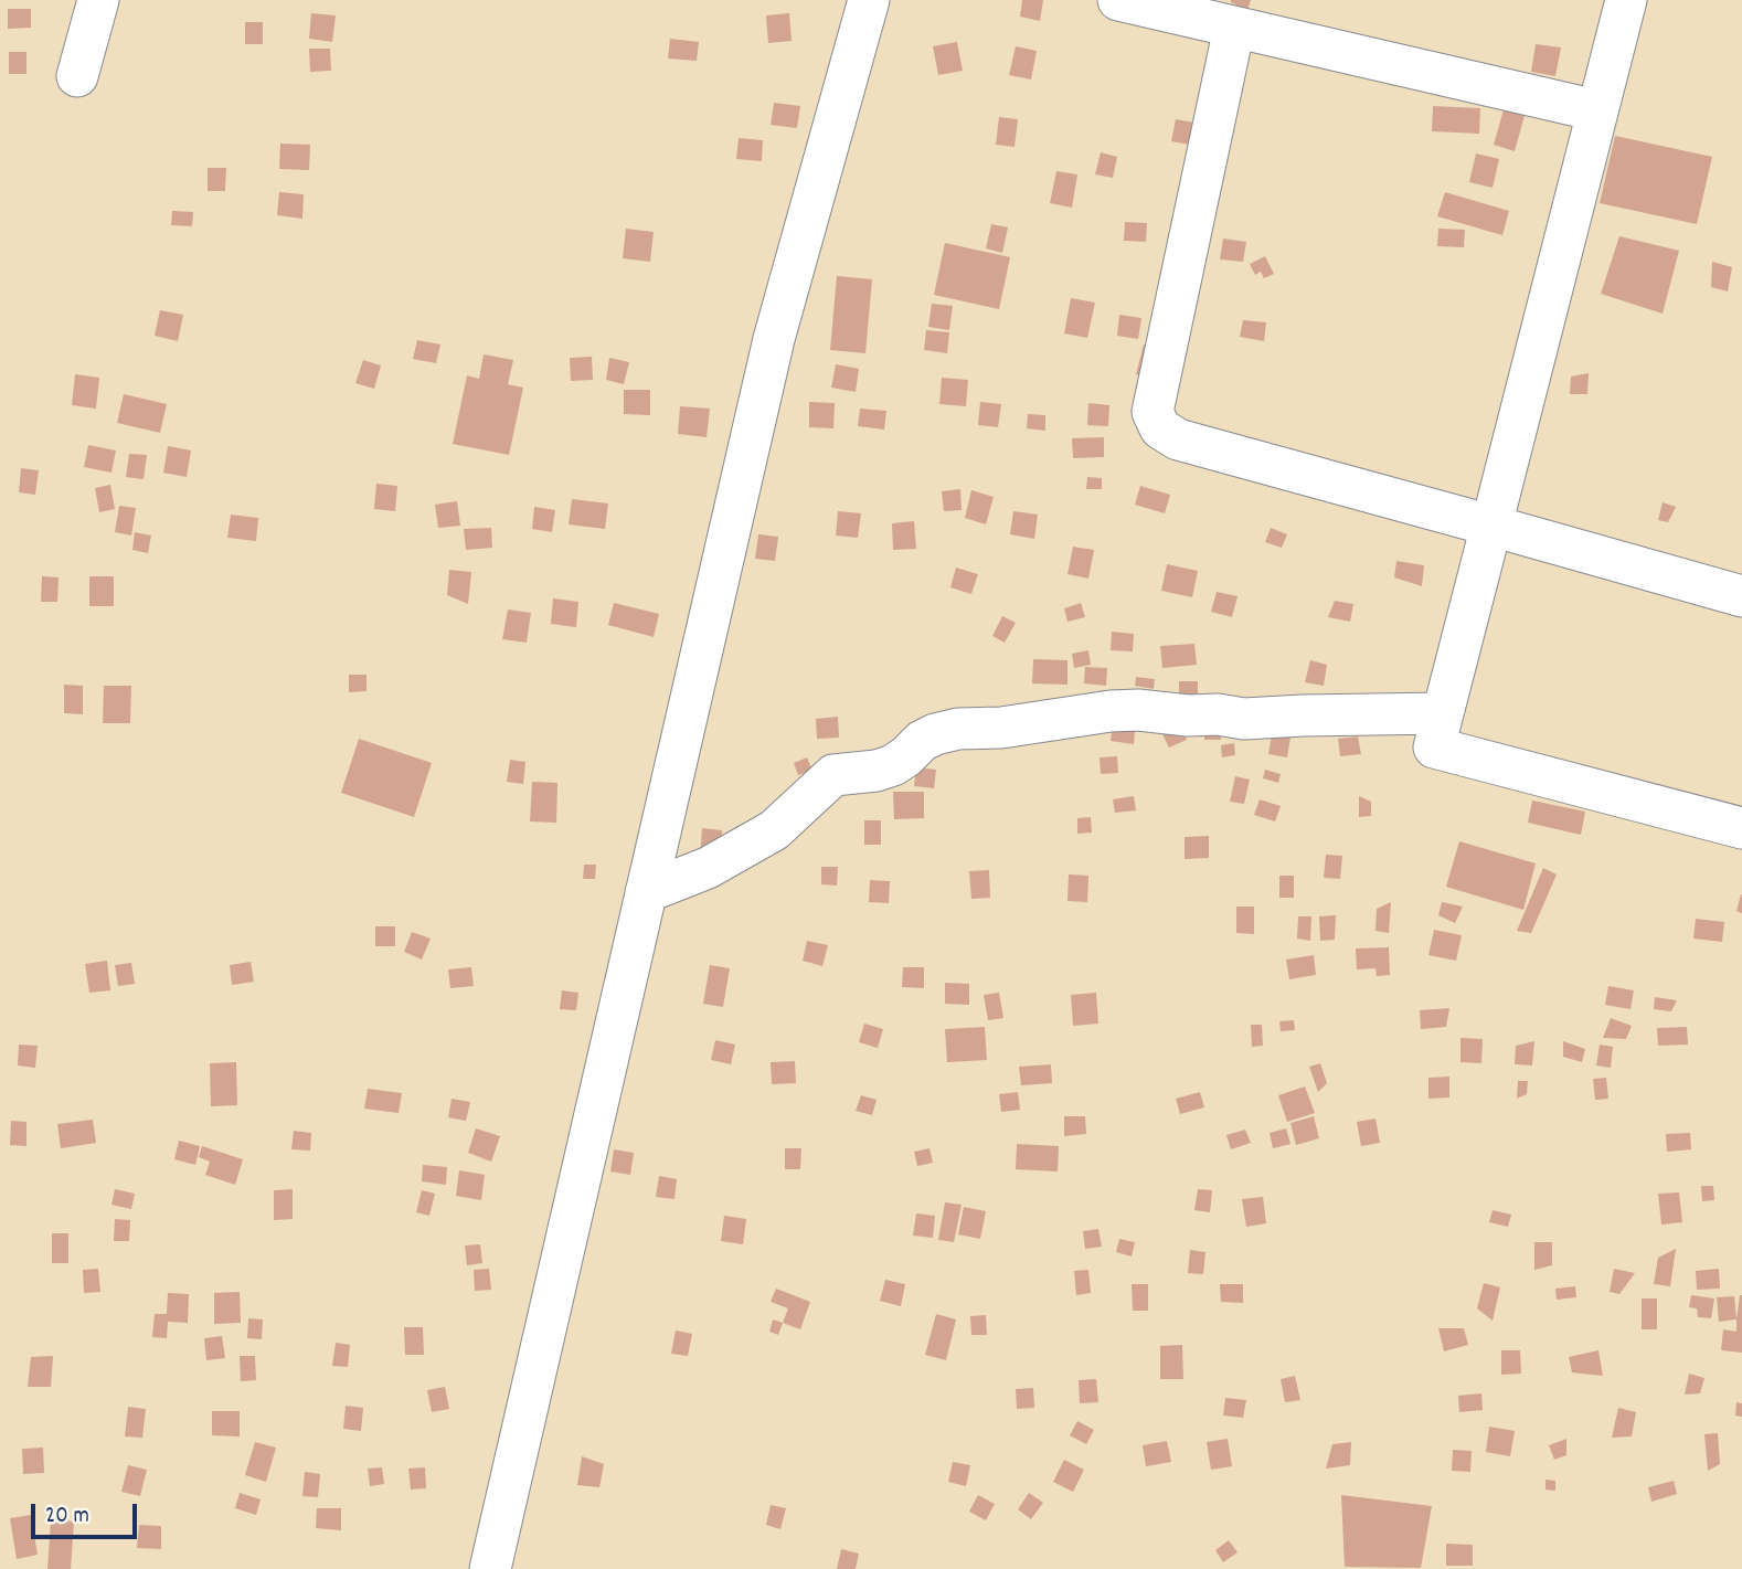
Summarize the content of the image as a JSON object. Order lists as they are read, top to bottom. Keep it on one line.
{"scale_bar":"20 m"}
